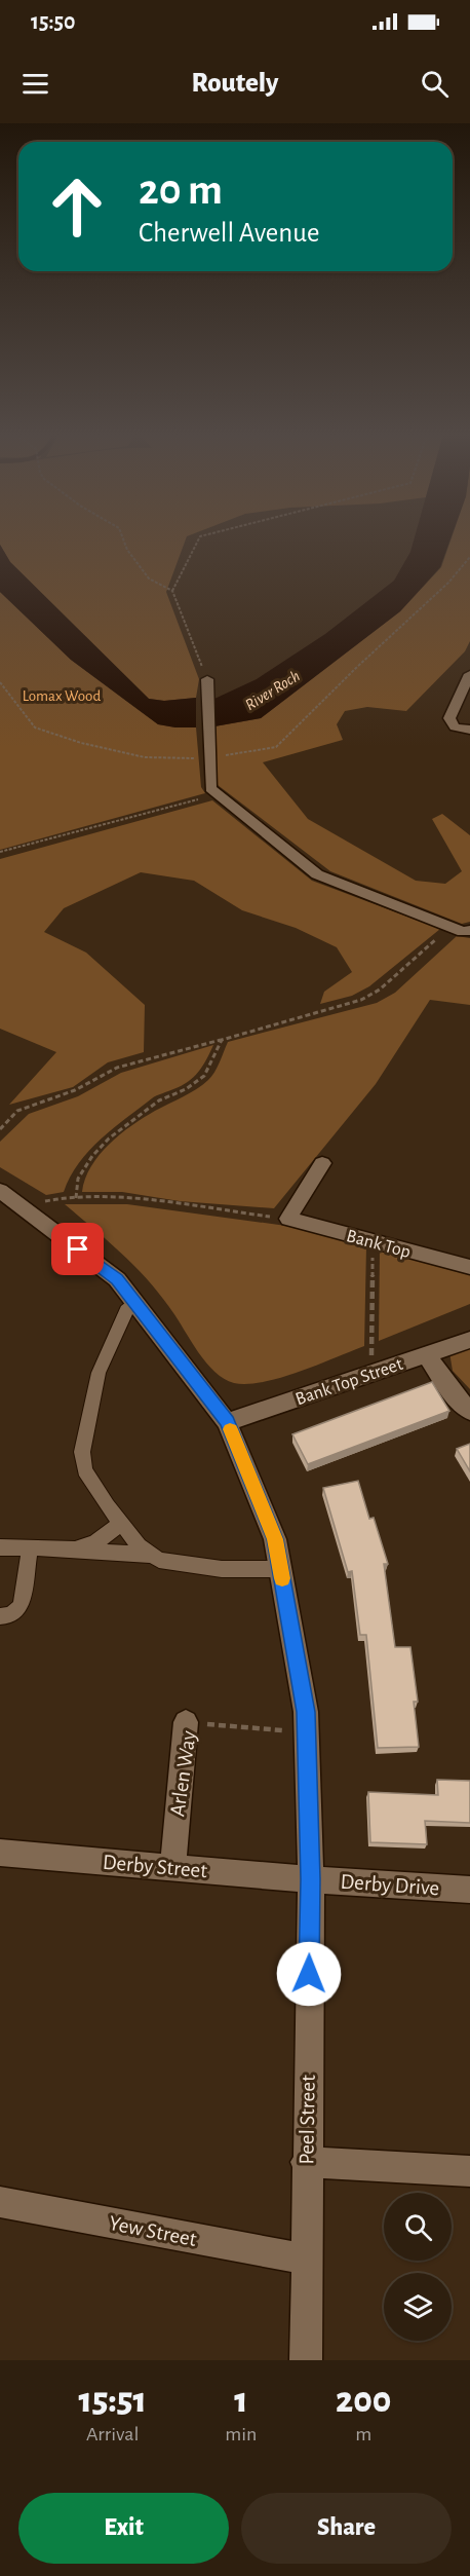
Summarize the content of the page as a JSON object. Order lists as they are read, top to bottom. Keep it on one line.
{"streets":{"street":["Bank Top","Bank Top Street","Arlen Way","Derby Street","Derby Drive","Peel Street","Yew Street"]},"crossings":[["Bank Top Street","Peel Street"],["Arlen Way","Derby Street"],["Arlen Way","Peel Street"],["Derby Street","Derby Drive"],["Derby Street","Peel Street"],["Derby Drive","Peel Street"],["Peel Street","Yew Street"]],"water":["River Roch"],"parks":["Lomax Wood"],"page":{"status":"15:50","header":"Routely","turn":["20 m","Cherwell Avenue"],"eta":["15:51","Arrival","1","min","200","m"],"buttons":["Exit","Share"]}}
